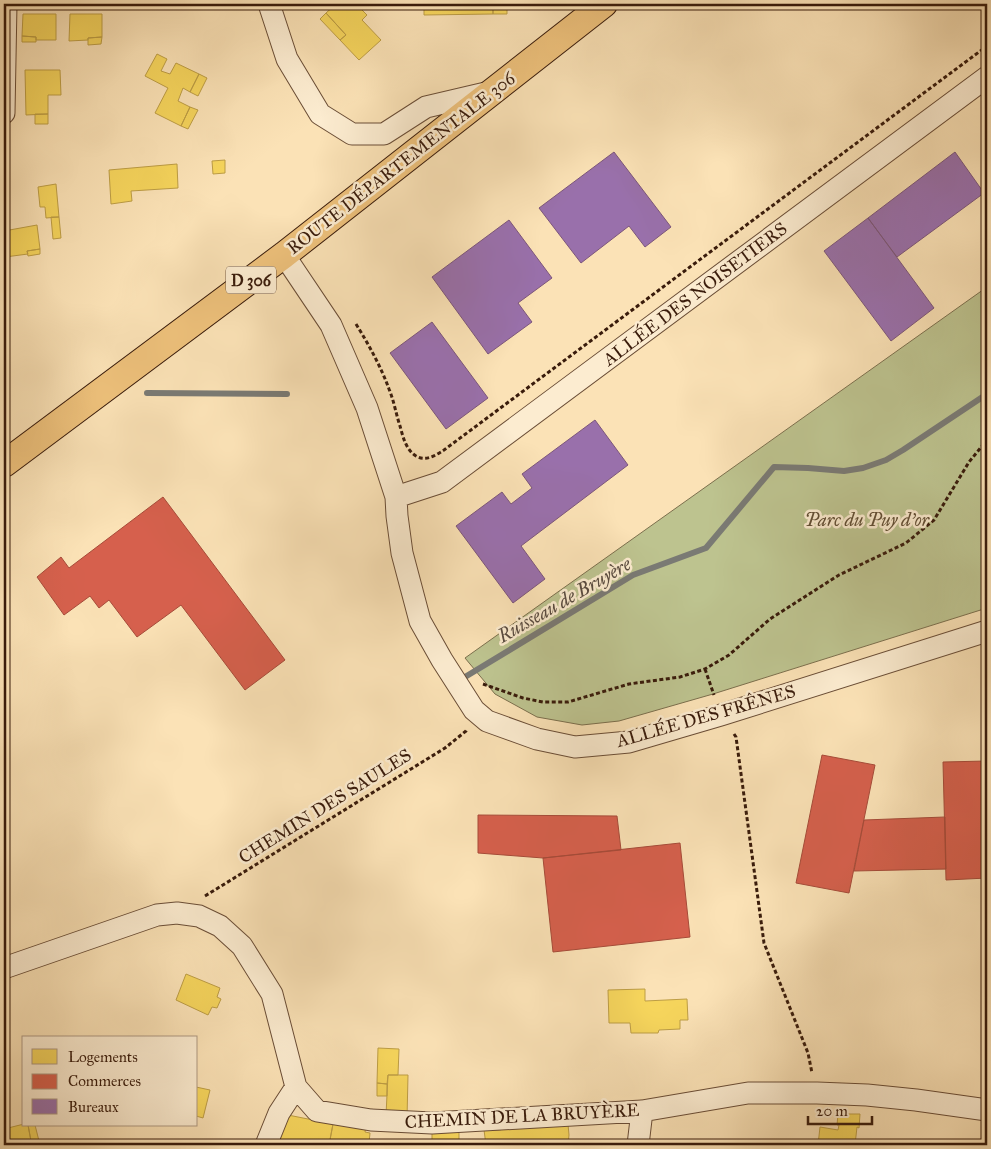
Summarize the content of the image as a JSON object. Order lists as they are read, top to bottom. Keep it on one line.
{"streets":{"main road":["ROUTE DÉPARTEMENTALE 306","D 306"],"street":["ALLÉE DES NOISETIERS","ALLÉE DES FRÊNES","CHEMIN DE LA BRUYÈRE"],"path":["CHEMIN DES SAULES"]},"crossings":[["ROUTE DÉPARTEMENTALE 306","ALLÉE DES FRÊNES"],["ALLÉE DES NOISETIERS","ALLÉE DES FRÊNES"],["ALLÉE DES FRÊNES","CHEMIN DES SAULES"],["CHEMIN DES SAULES","CHEMIN DE LA BRUYÈRE"]],"water":["Ruisseau de Bruyère"],"parks":["Parc du Puy d'or"],"legend":["Logements","Commerces","Bureaux"],"scale_bar":"20 m"}
